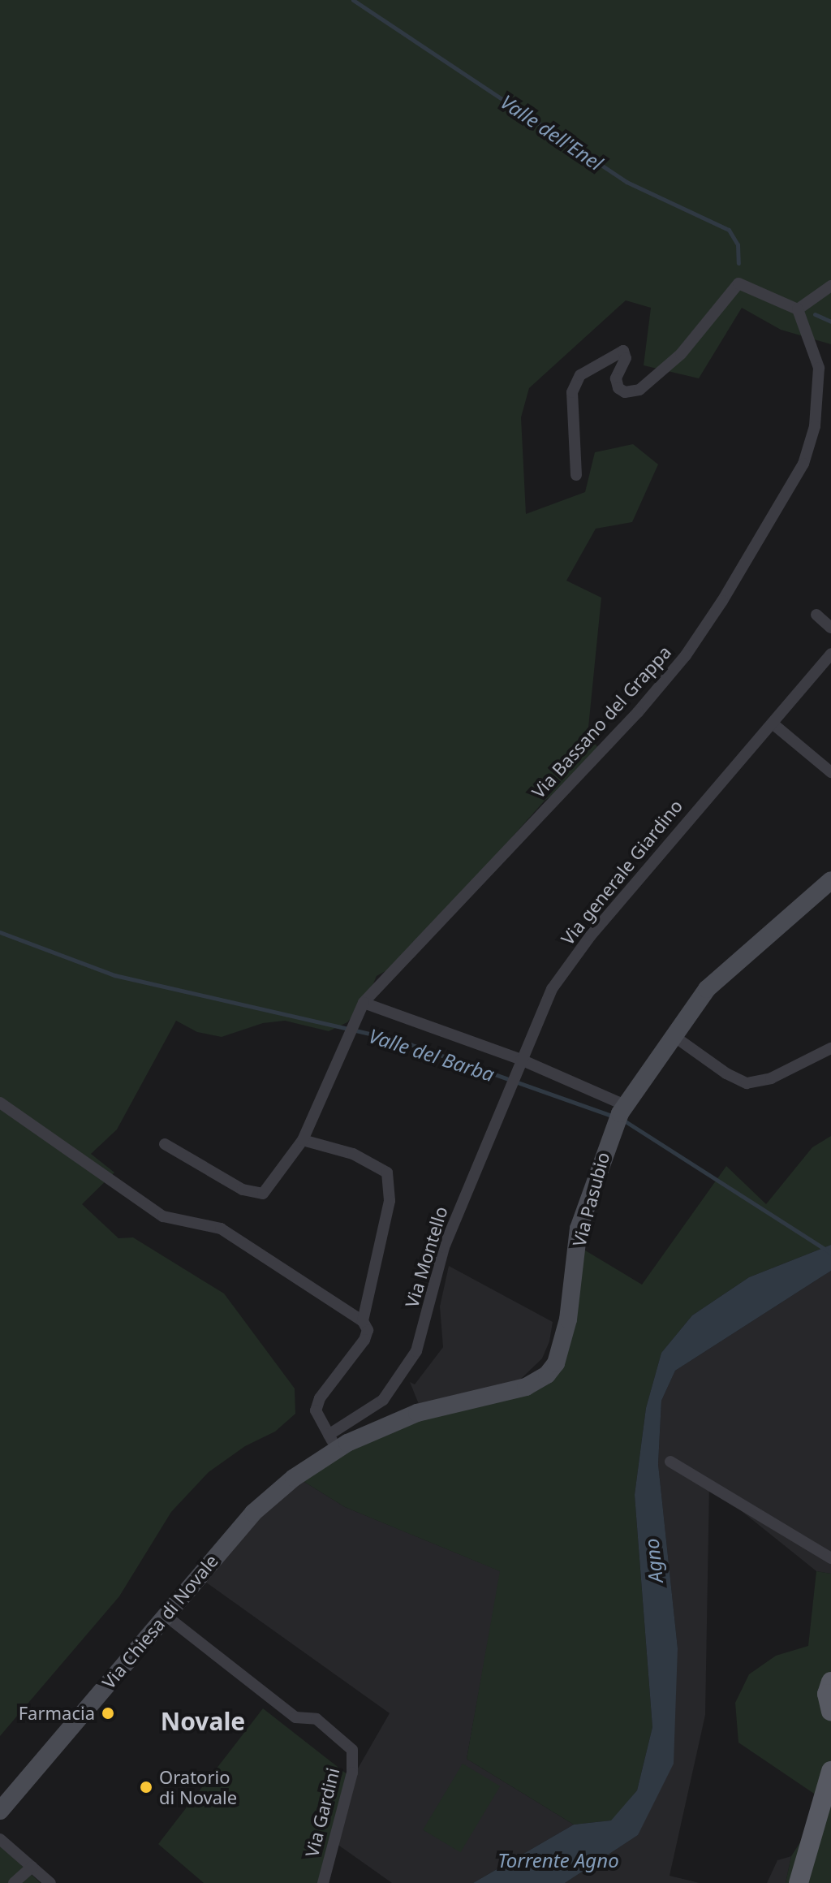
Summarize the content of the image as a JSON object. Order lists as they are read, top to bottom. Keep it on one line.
{"streets":{"main road":["Via Pasubio","Via Chiesa di Novale"],"street":["Via Bassano del Grappa","Via generale Giardino","Via Montello","Via Gardini"]},"crossings":[["Via generale Giardino","Via Montello"],["Via Pasubio","Via Montello"],["Via Pasubio","Via Chiesa di Novale"],["Via Montello","Via Chiesa di Novale"],["Via Chiesa di Novale","Via Gardini"]],"districts":["Novale"],"water":["Valle dell'Enel","Valle del Barba","Agno","Torrente Agno"],"places":["Farmacia","Oratorio di Novale"]}
